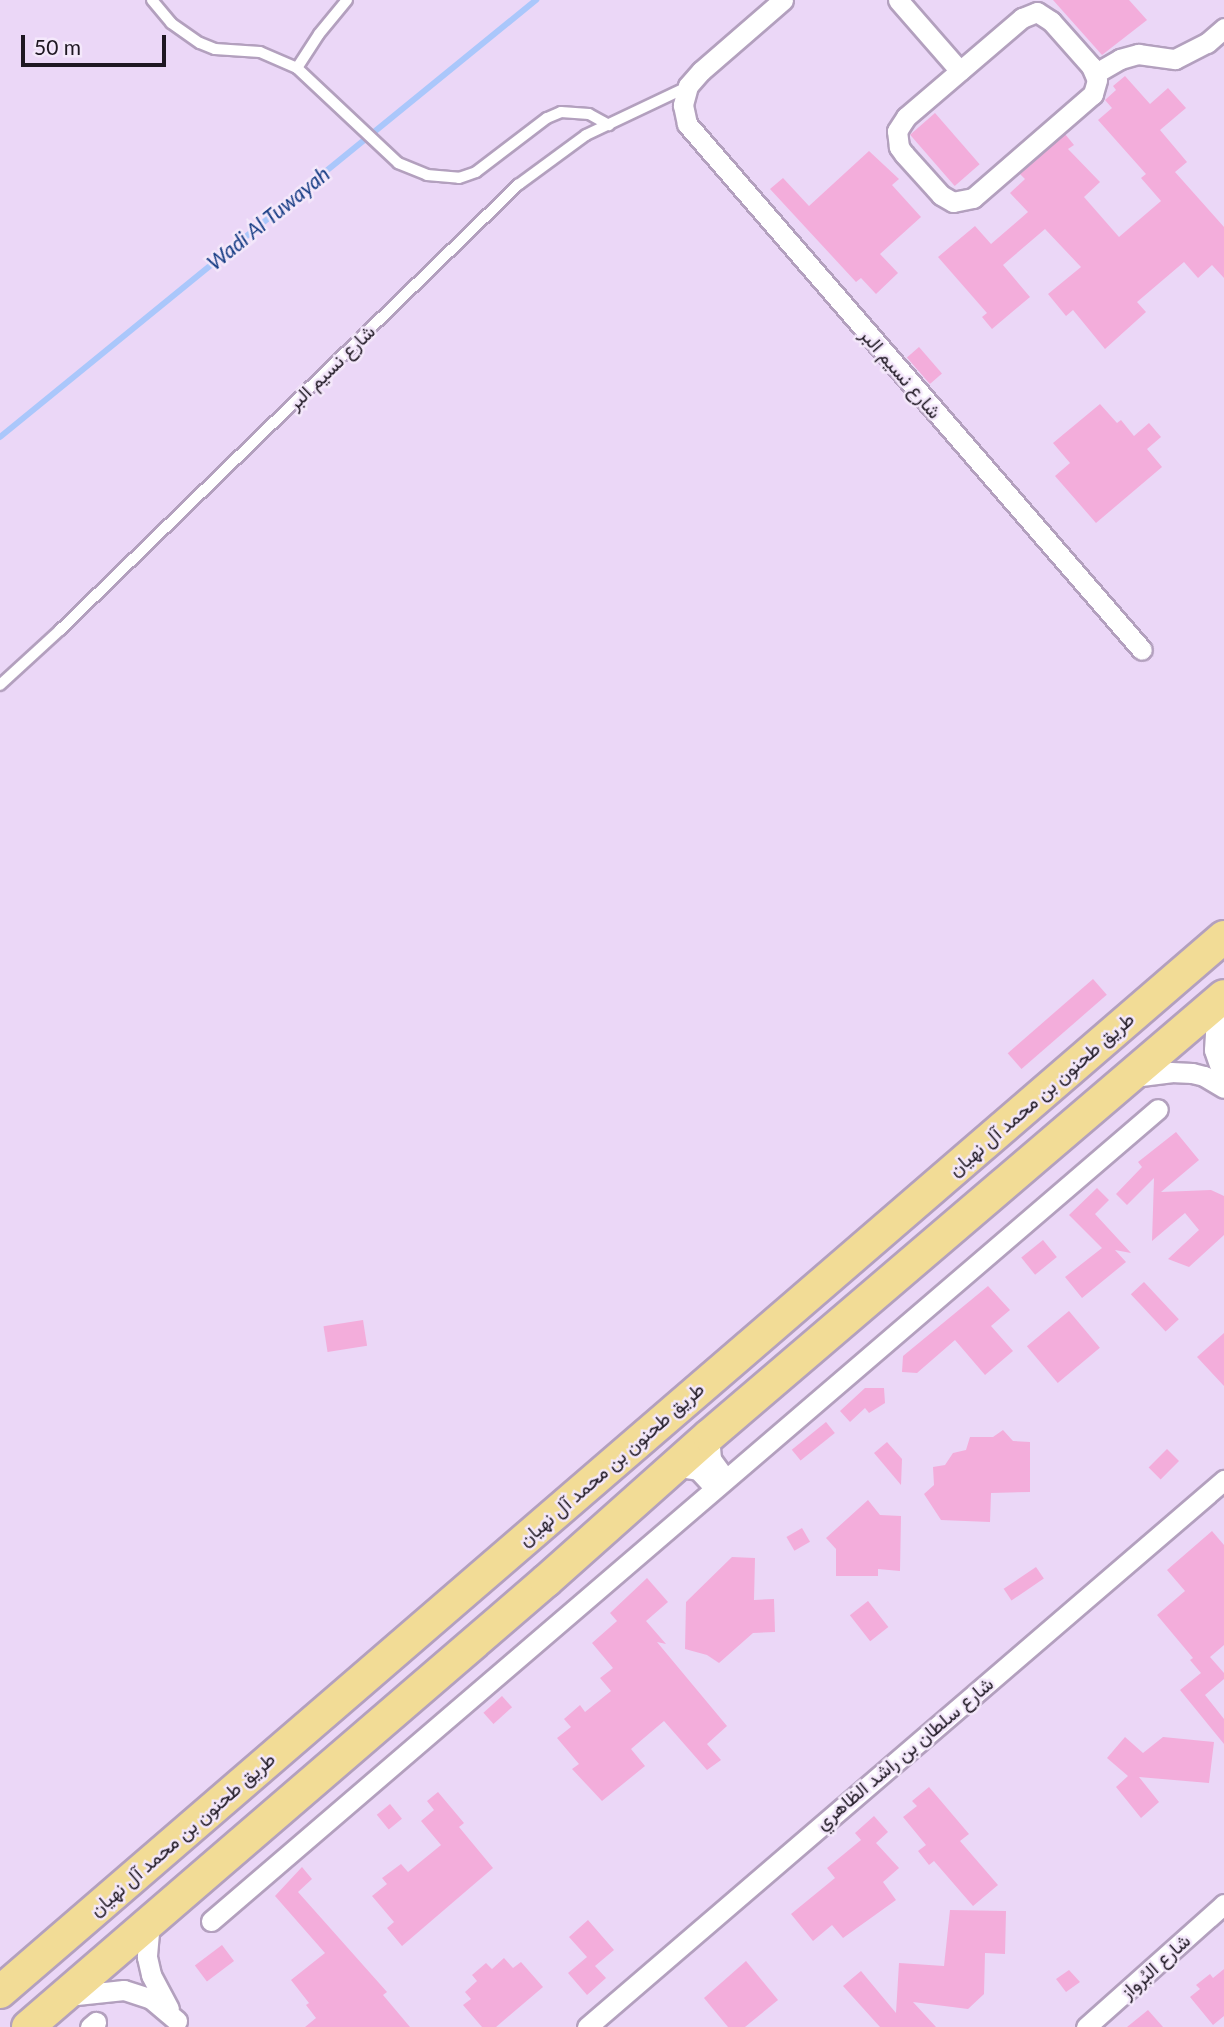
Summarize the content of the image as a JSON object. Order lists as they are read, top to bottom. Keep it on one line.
{"streets":{"main road":["طريق طحنون بن محمد آل نهيان"],"street":["شارع نسيم البر","شارع سلطان بن راشد الظاهري","شارع البُرواز"]},"water":["Wadi Al Tuwayah"],"scale_bar":"50 m"}
